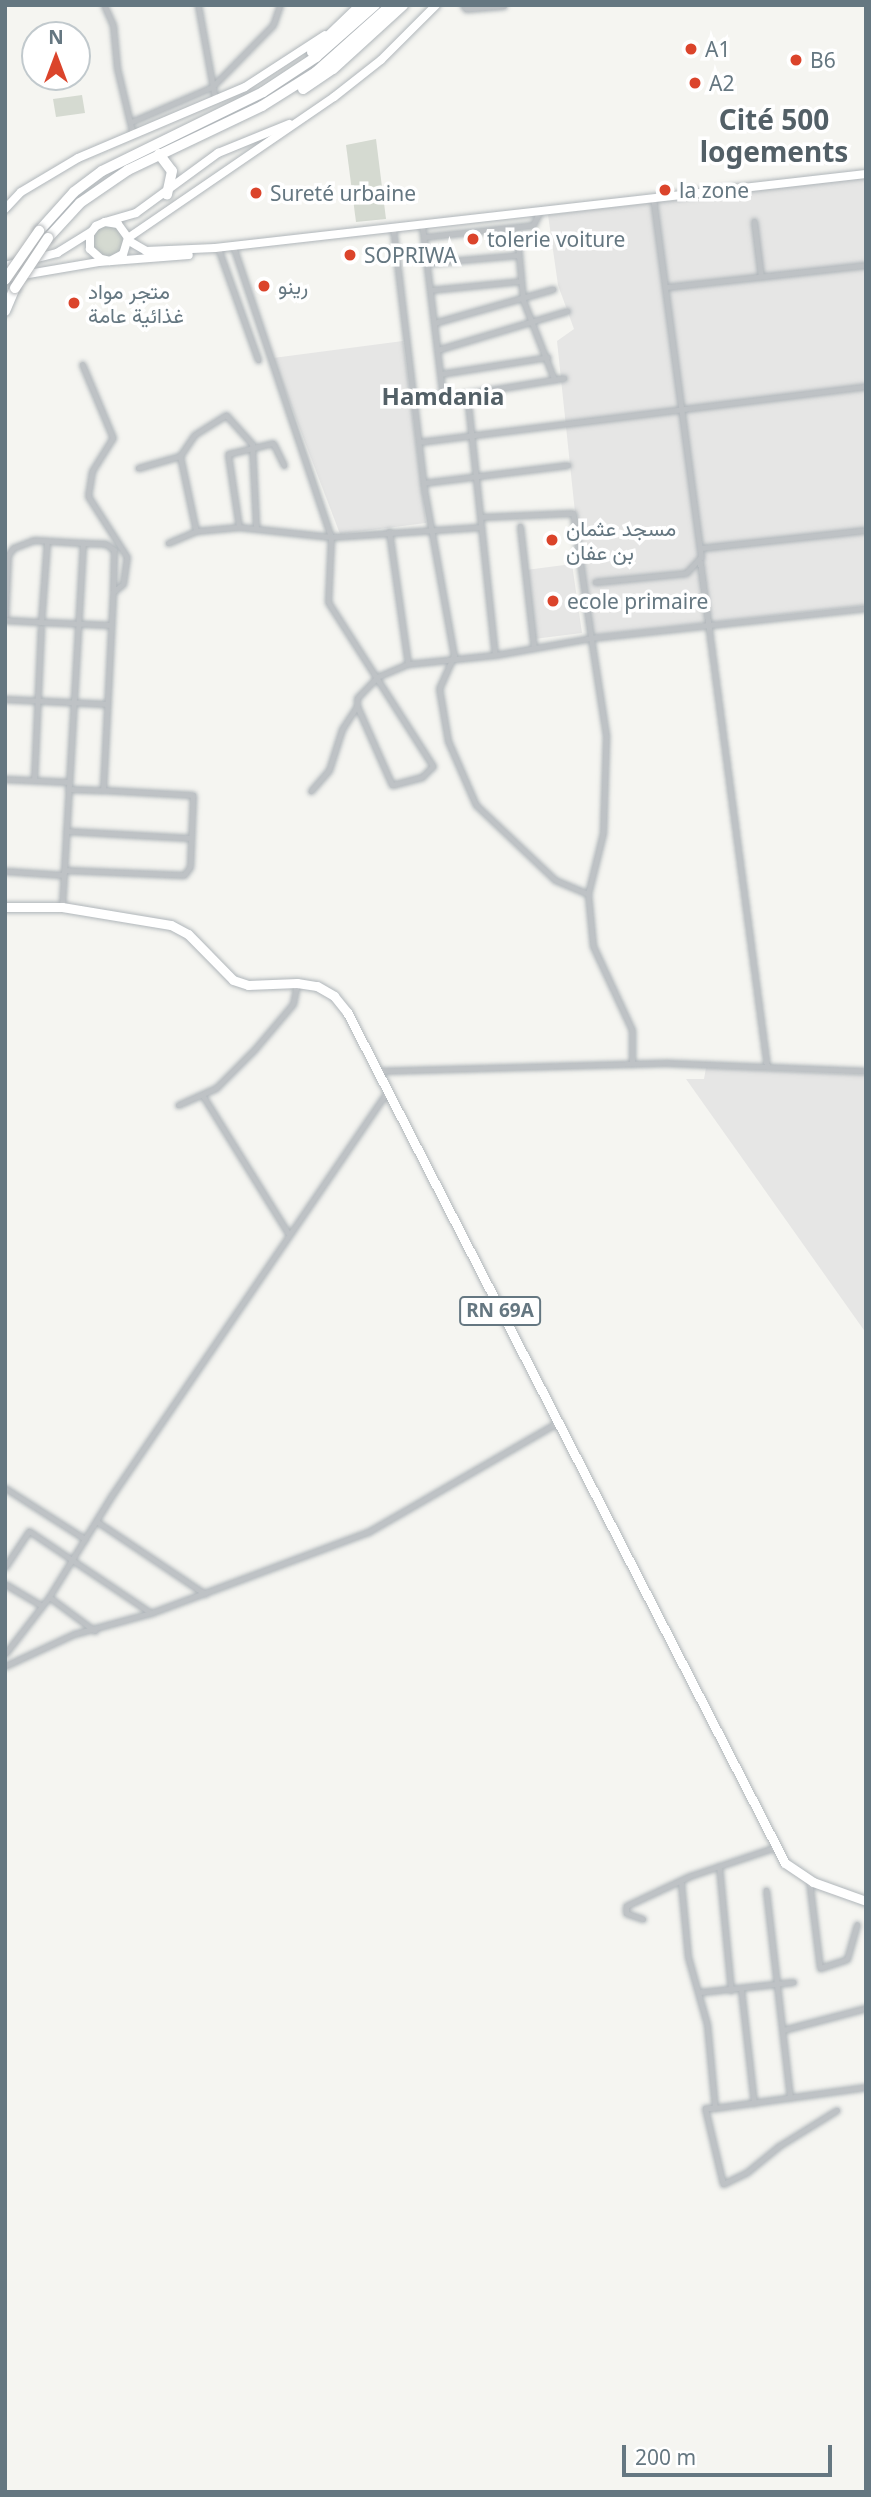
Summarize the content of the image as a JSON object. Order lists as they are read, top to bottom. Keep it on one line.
{"streets":{"main road":["RN 69A"]},"districts":["Cité 500 logements","Hamdania"],"places":["A1","B6","A2","la zone","Sureté urbaine","tolerie voiture","SOPRIWA","رينو","متجر مواد غذائية عامة","مسجد عثمان بن عفان","ecole primaire"],"scale_bar":"200 m","north":"top"}
